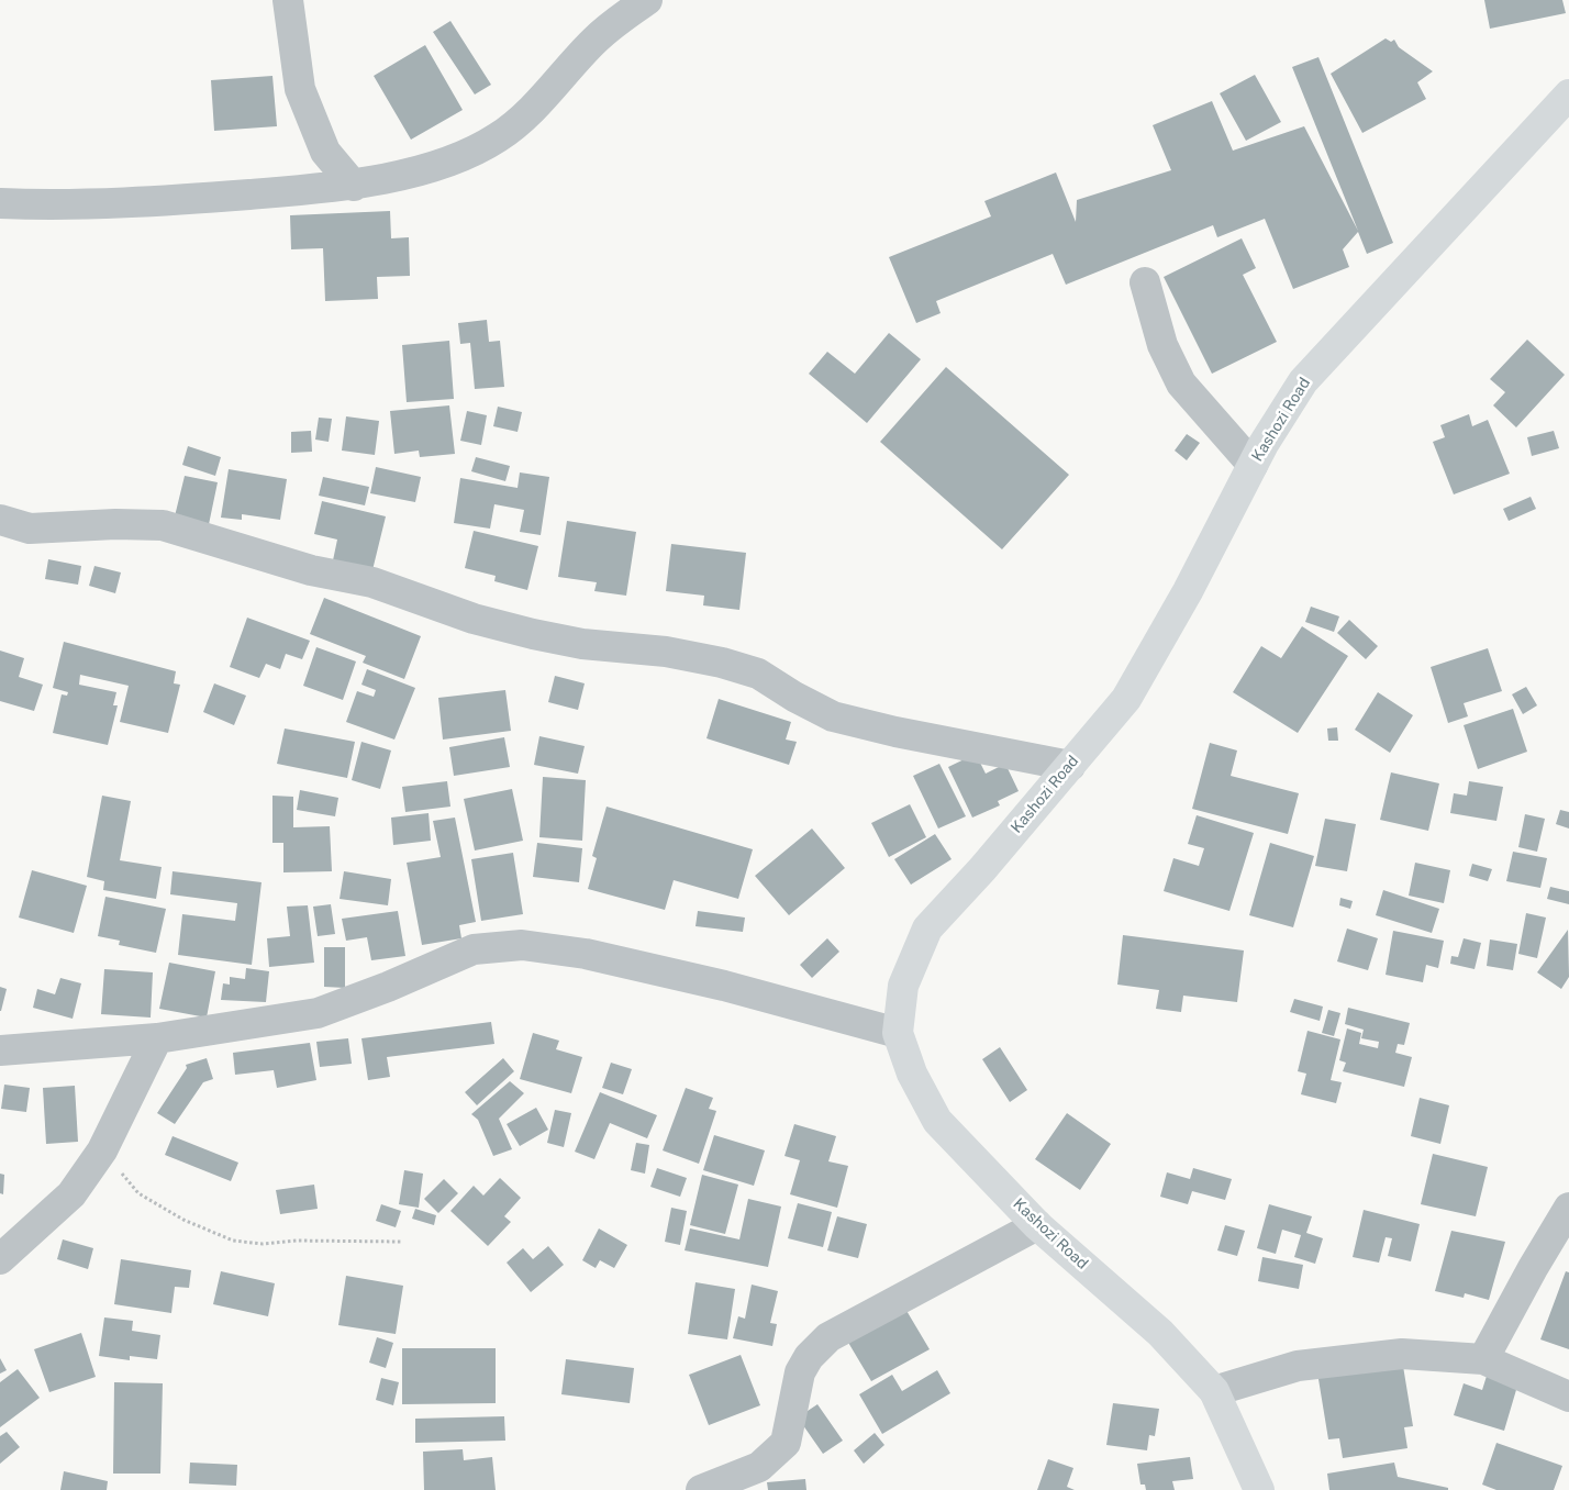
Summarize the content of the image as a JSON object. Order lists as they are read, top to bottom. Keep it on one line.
{"streets":{"main road":["Kashozi Road"]}}
